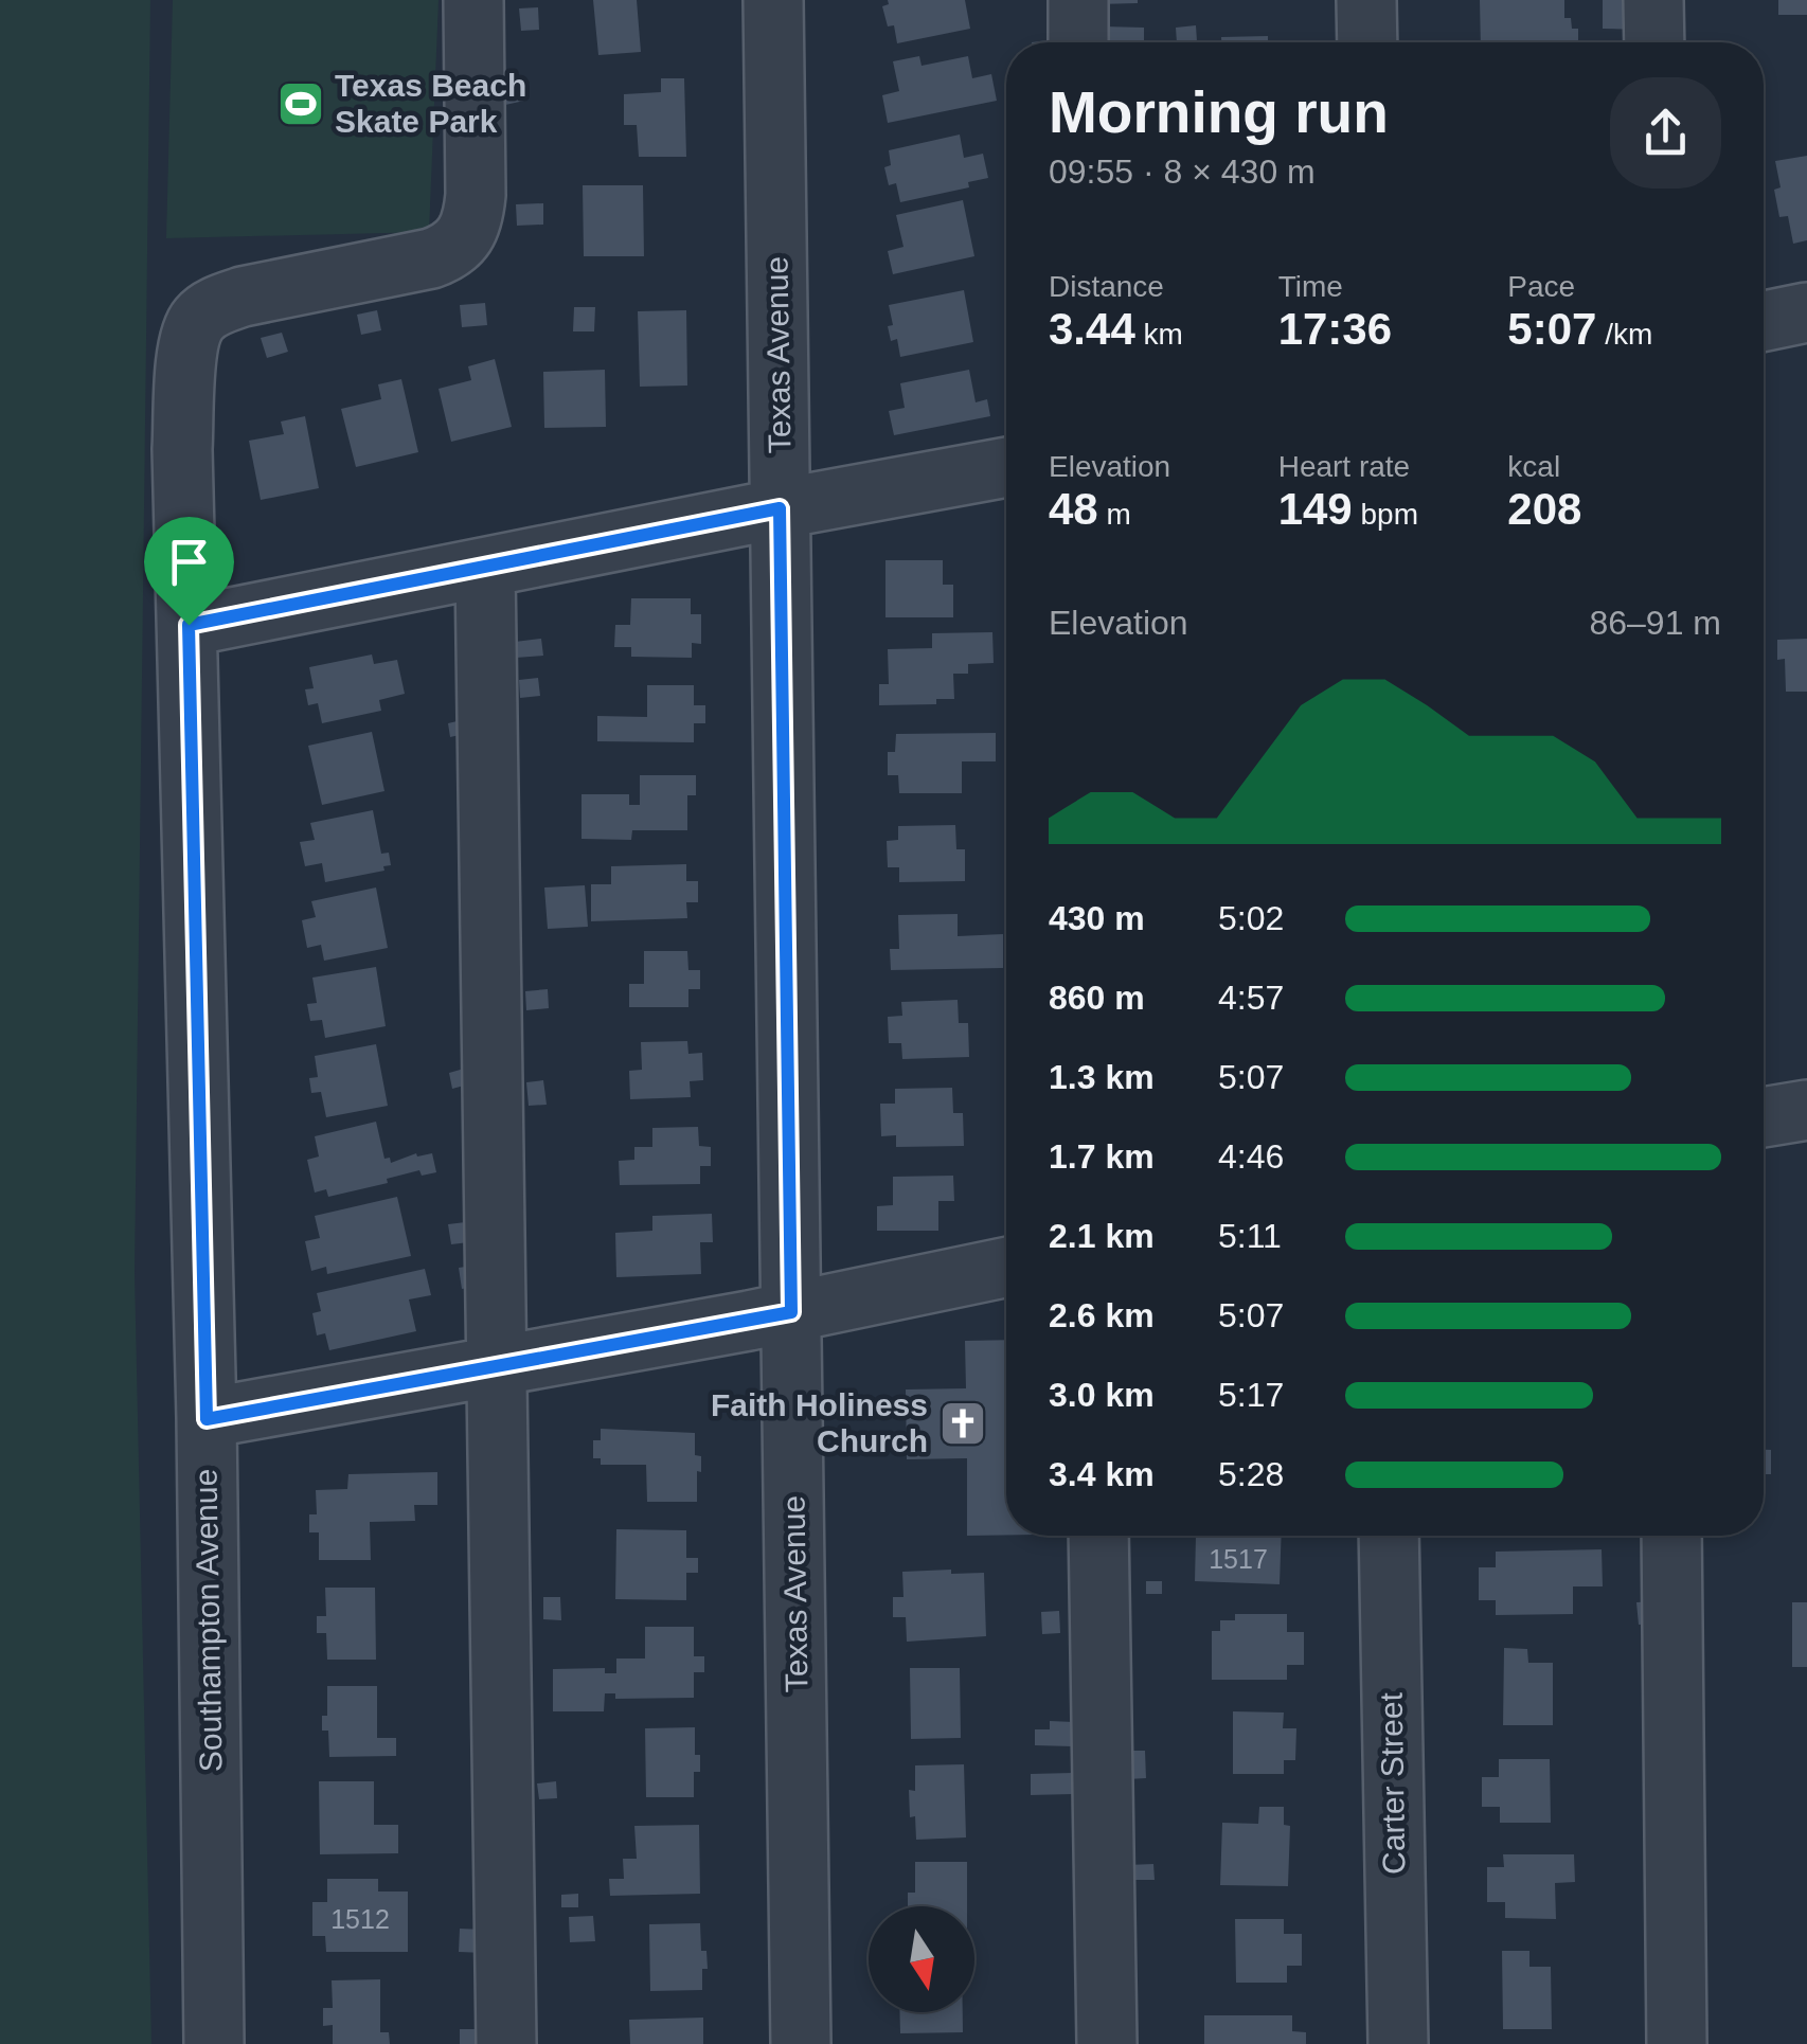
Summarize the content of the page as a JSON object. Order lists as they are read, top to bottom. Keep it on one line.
{"streets":{"street":["Texas Avenue","Southampton Avenue","Carter Street"]},"places":{"sports":["Texas Beach Skate Park"],"church":["Faith Holiness Church"]},"house_numbers":["1517","1512"],"north":"bottom","page":{"heading":["Morning run","09:55 · 8 × 430 m"],"stats":[["Distance","3.44 km"],["Time","17:36"],["Pace","5:07 /km"],["Elevation","48 m"],["Heart rate","149 bpm"],["kcal","208"]],"chart":["Elevation","86–91 m"],"list":[{"name":"430 m","note":"5:02"},{"name":"860 m","note":"4:57"},{"name":"1.3 km","note":"5:07"},{"name":"1.7 km","note":"4:46"},{"name":"2.1 km","note":"5:11"},{"name":"2.6 km","note":"5:07"},{"name":"3.0 km","note":"5:17"},{"name":"3.4 km","note":"5:28"}]}}
